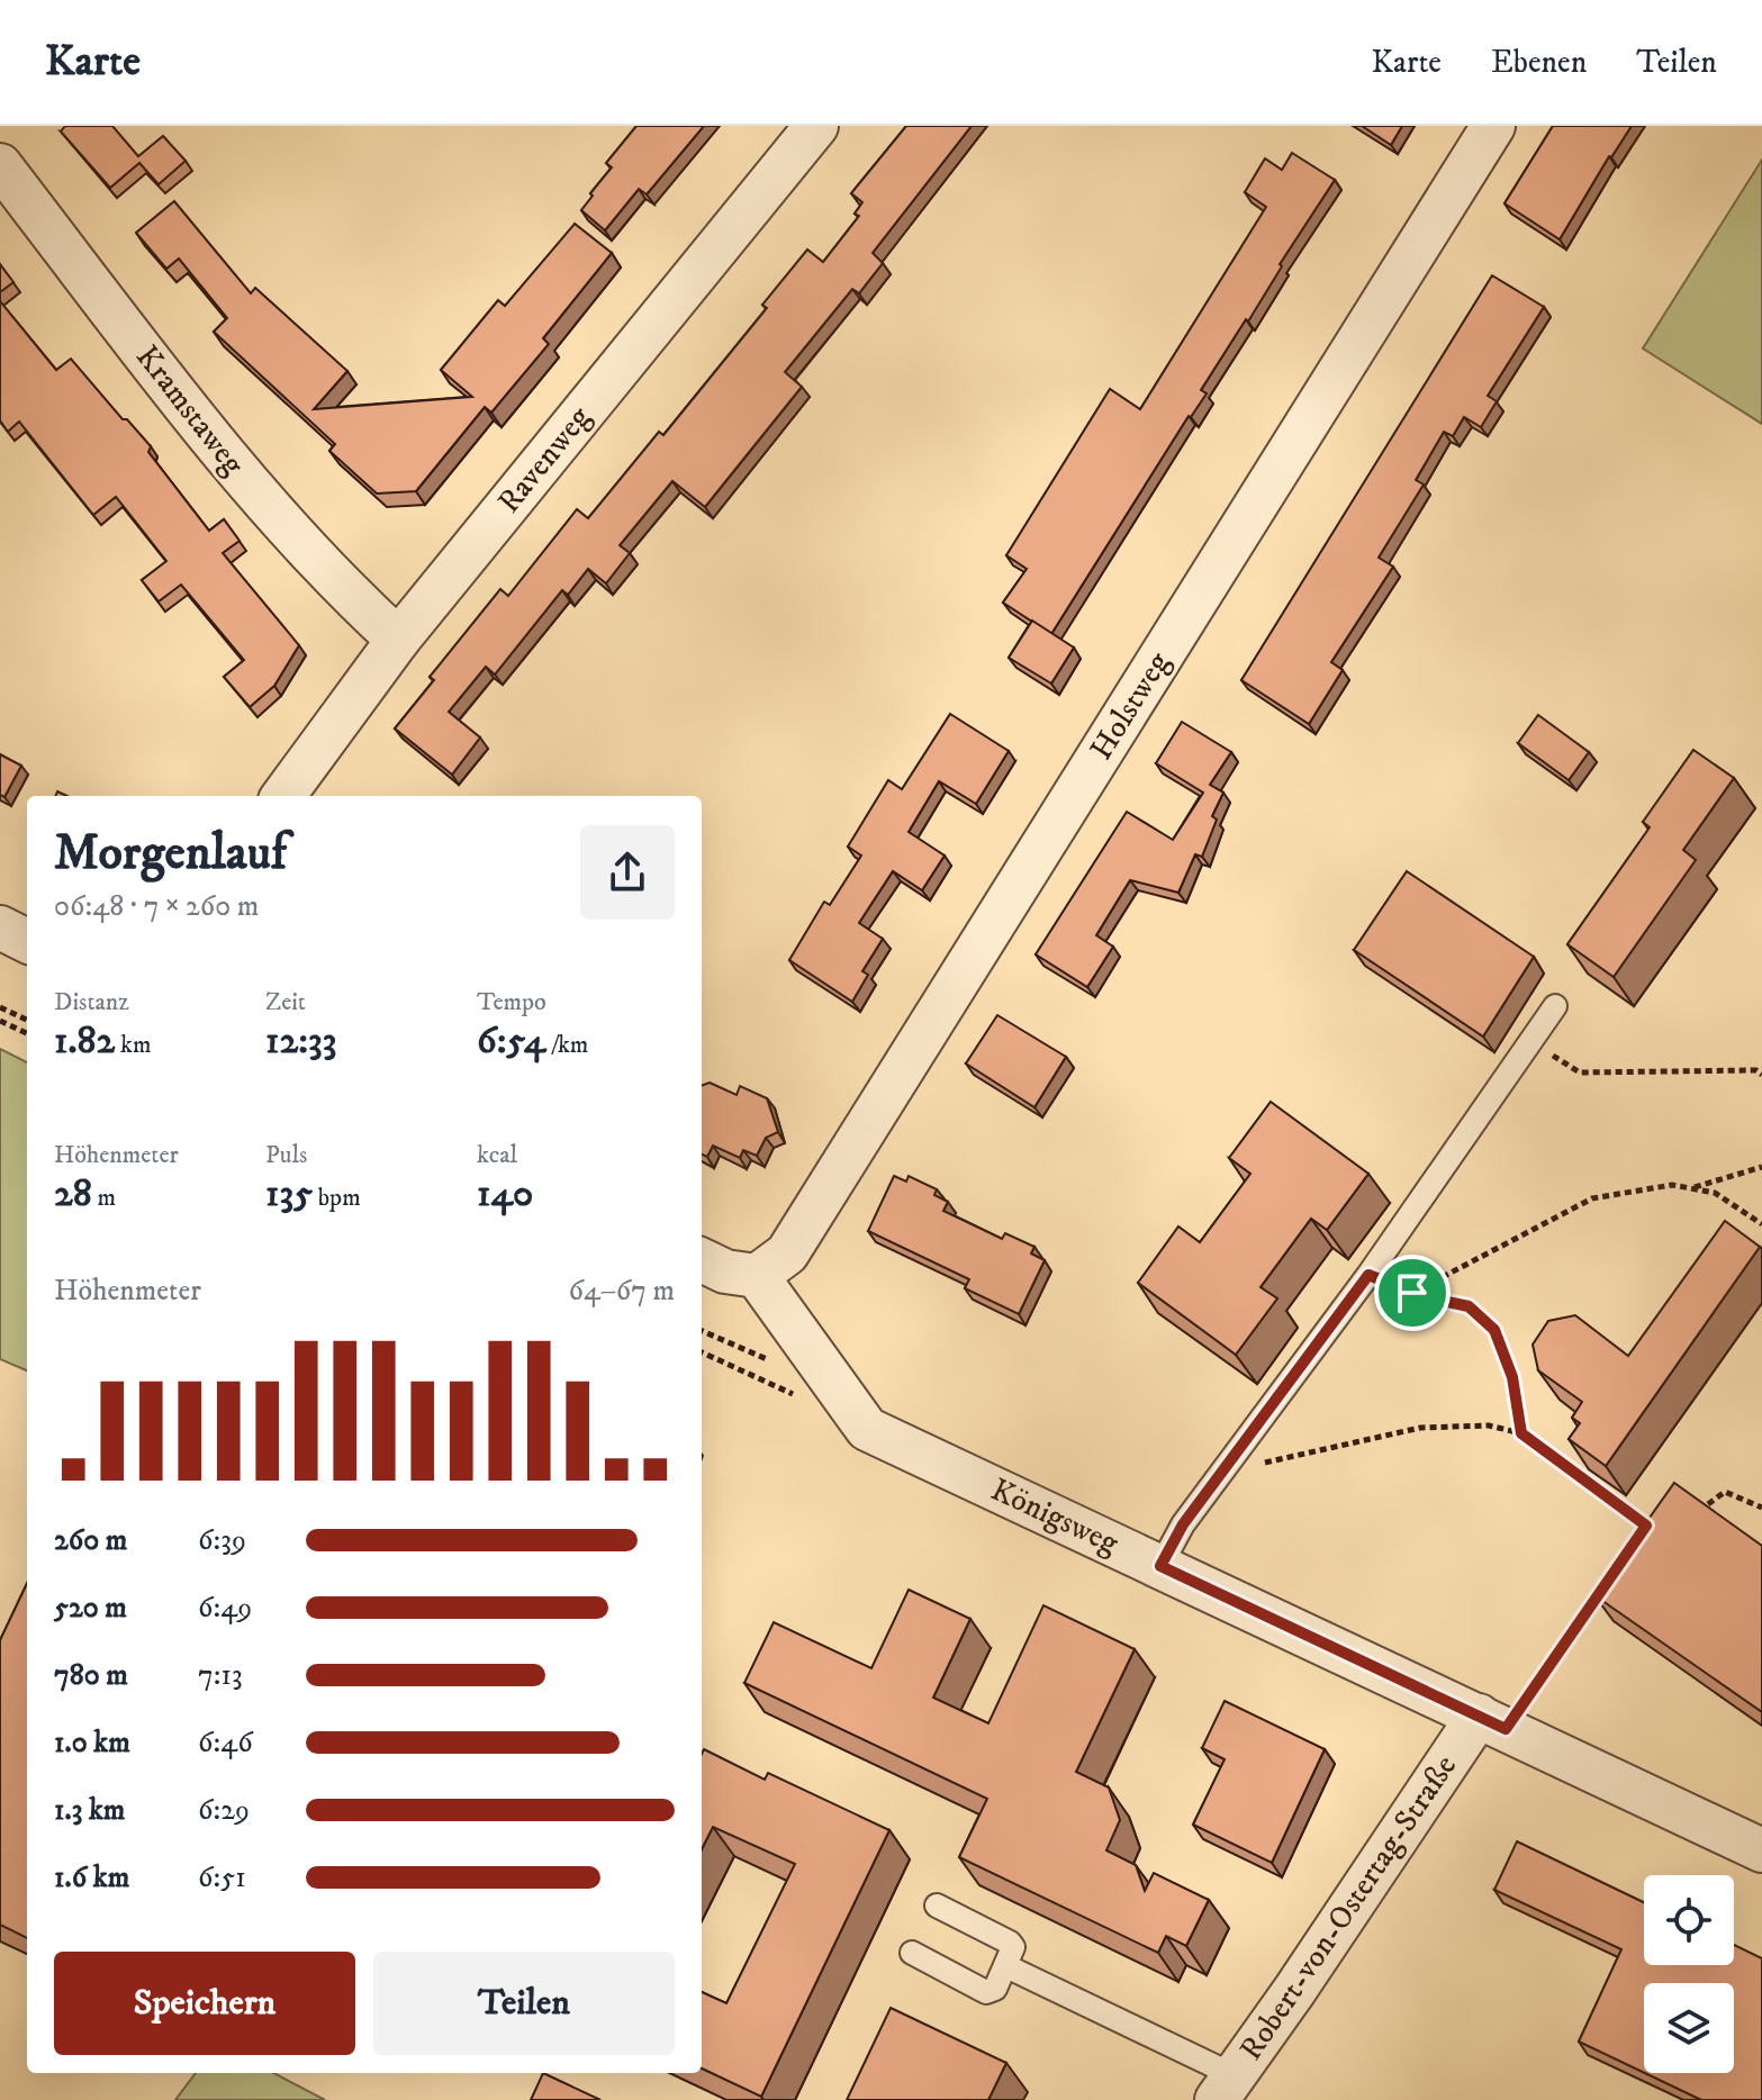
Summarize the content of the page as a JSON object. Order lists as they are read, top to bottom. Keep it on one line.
{"streets":{"street":["Kramstaweg","Ravenweg","Holstweg","Königsweg","Robert-von-Ostertag-Straße"]},"crossings":[["Kramstaweg","Ravenweg"],["Holstweg","Königsweg"],["Königsweg","Robert-von-Ostertag-Straße"]],"page":{"header":"Karte","nav":["Karte","Ebenen","Teilen"],"heading":["Morgenlauf","06:48 · 7 × 260 m"],"stats":[["Distanz","1.82 km"],["Zeit","12:33"],["Tempo","6:54 /km"],["Höhenmeter","28 m"],["Puls","135 bpm"],["kcal","140"]],"chart":["Höhenmeter","64–67 m"],"list":[{"name":"260 m","note":"6:39"},{"name":"520 m","note":"6:49"},{"name":"780 m","note":"7:13"},{"name":"1.0 km","note":"6:46"},{"name":"1.3 km","note":"6:29"},{"name":"1.6 km","note":"6:51"}],"buttons":["Speichern","Teilen"]}}
